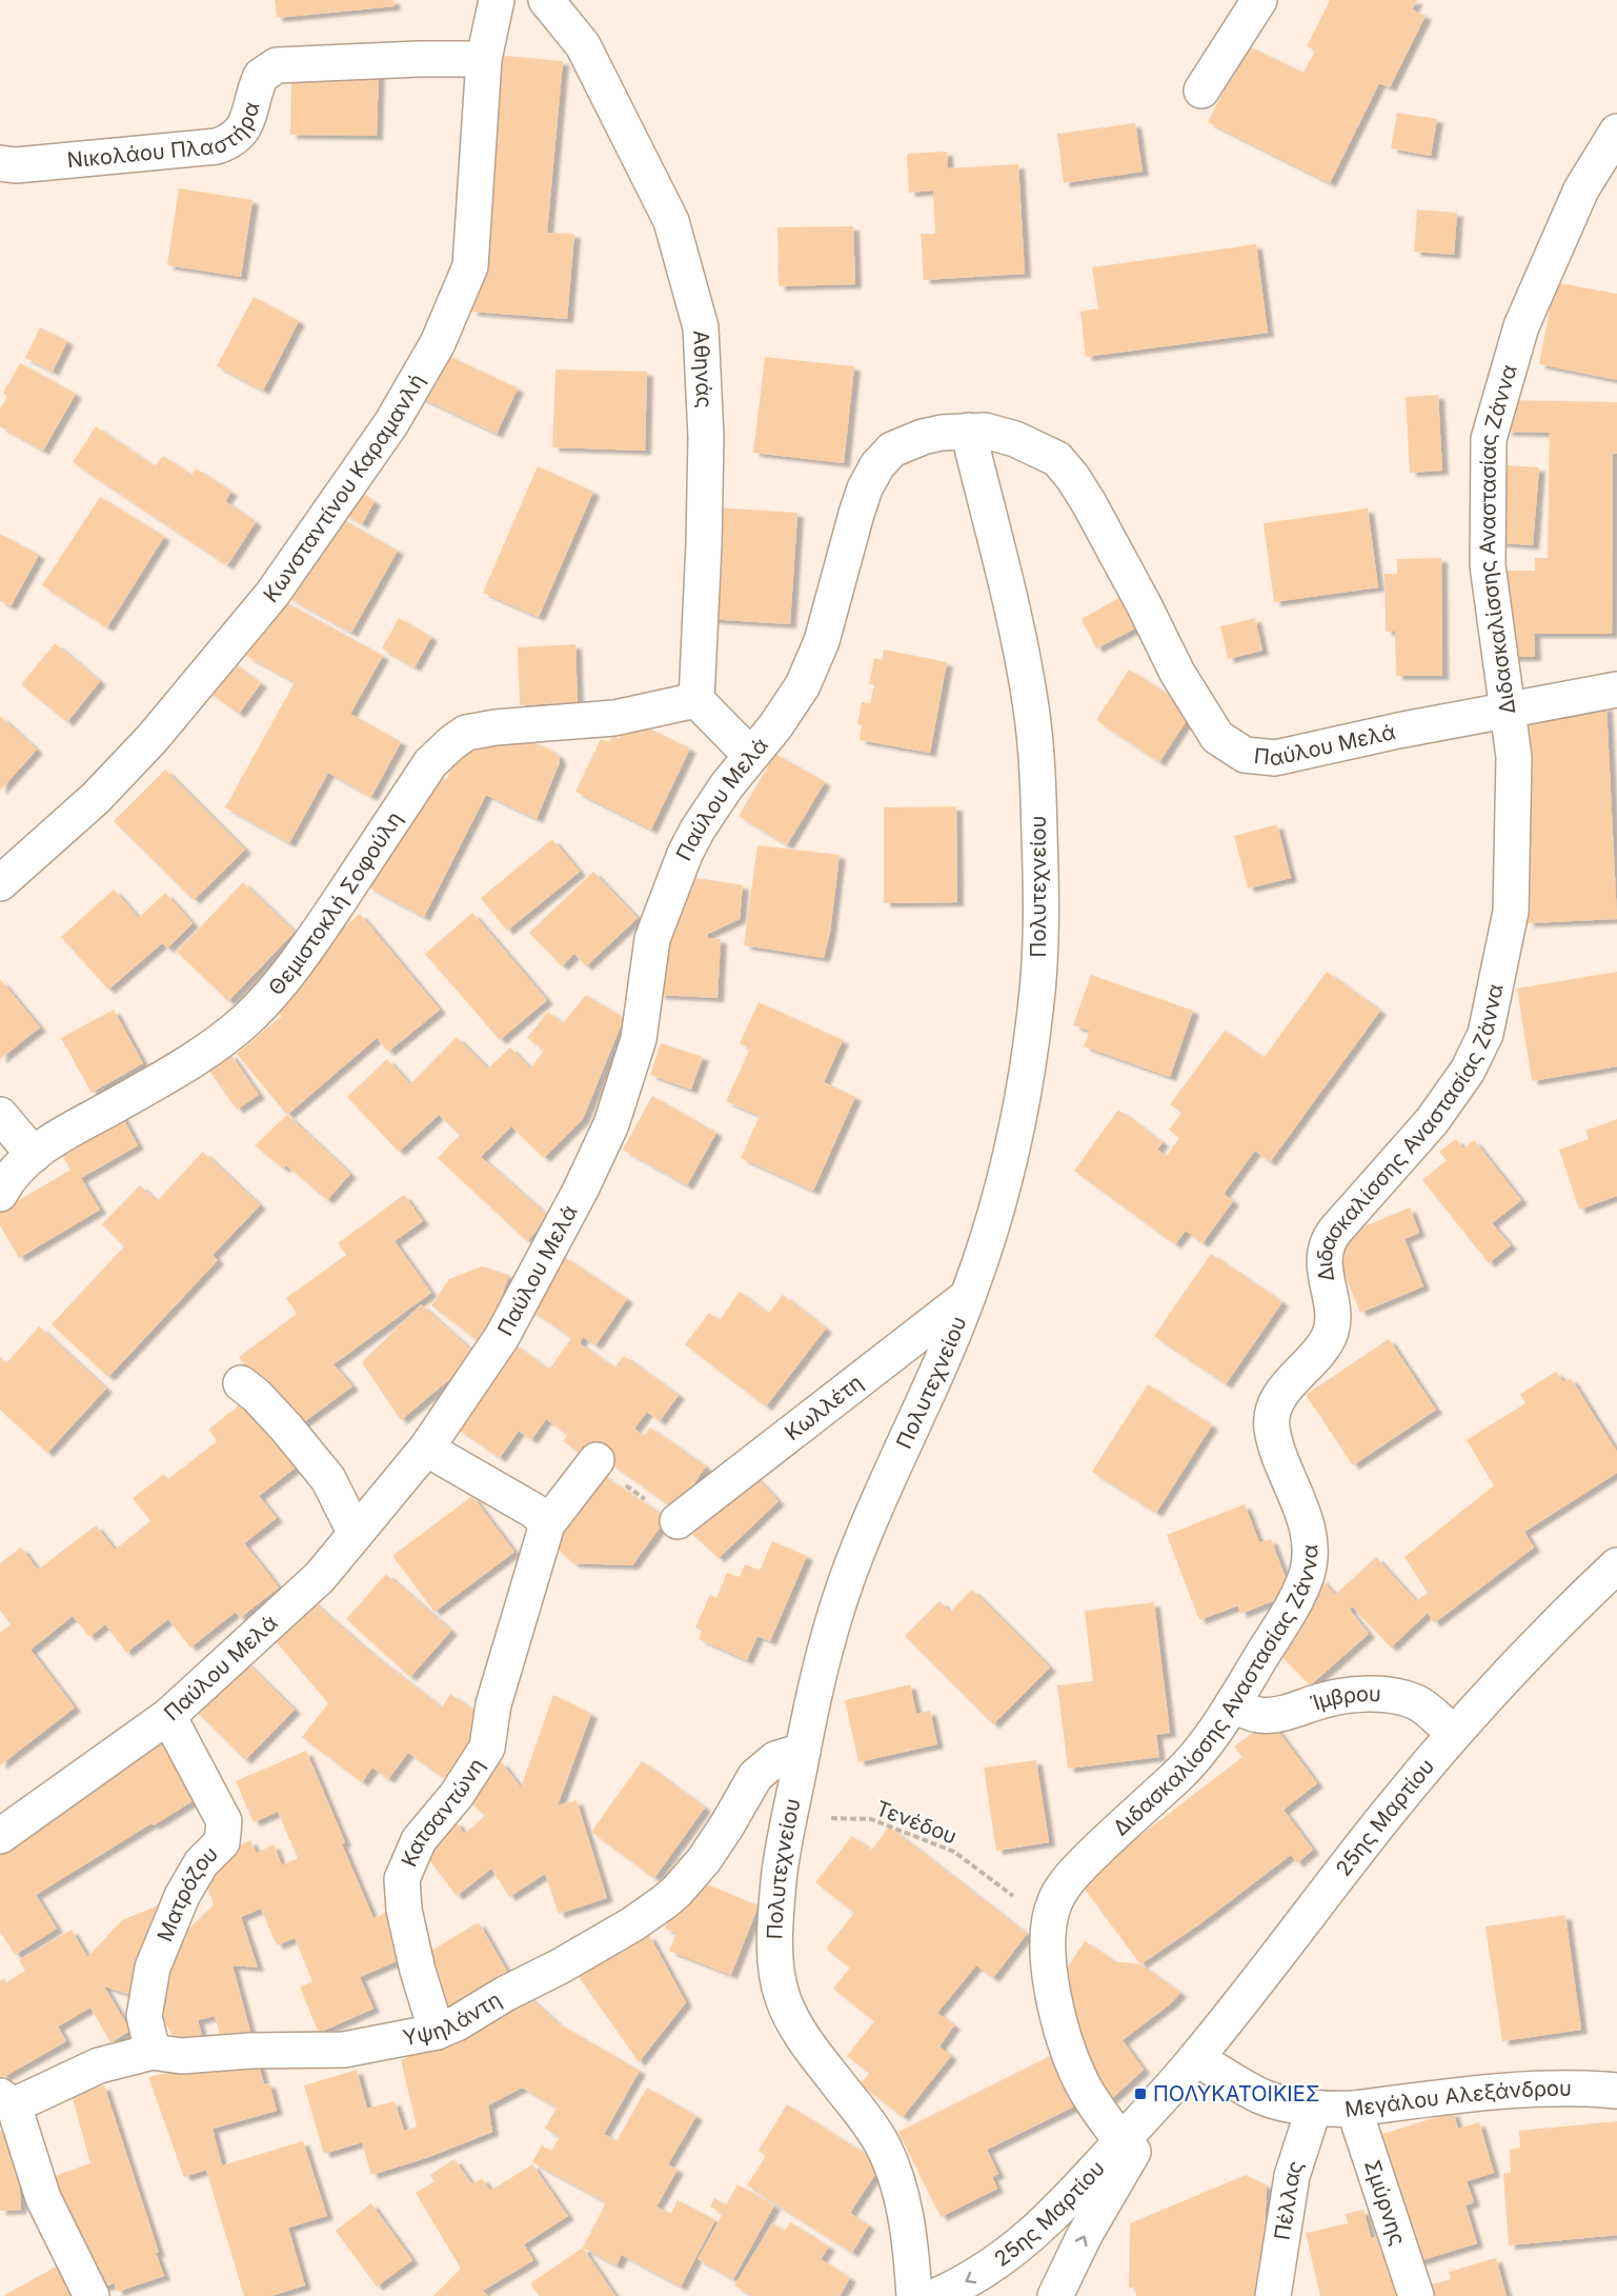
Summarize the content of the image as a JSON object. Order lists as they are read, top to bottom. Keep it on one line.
{"streets":{"street":["Νικολάου Πλαστήρα","Αθηνάς","Κωνσταντίνου Καραμανλή","Διδασκαλίσσης Αναστασίας Ζάννα","Παύλου Μελά","Πολυτεχνείου","Θεμιστοκλή Σοφούλη","Κωλλέτη","Ίμβρου","Κατσαντώνη","25ης Μαρτίου","Ματρόζου","Υψηλάντη","Μεγάλου Αλεξάνδρου","Πέλλας","Σμύρνης"],"path":["Τενέδου"]},"crossings":[["Νικολάου Πλαστήρα","Κωνσταντίνου Καραμανλή"],["Αθηνάς","Θεμιστοκλή Σοφούλη"],["Διδασκαλίσσης Αναστασίας Ζάννα","Παύλου Μελά"],["Διδασκαλίσσης Αναστασίας Ζάννα","Ίμβρου"],["Διδασκαλίσσης Αναστασίας Ζάννα","25ης Μαρτίου"],["Διδασκαλίσσης Αναστασίας Ζάννα","Τενέδου"],["Παύλου Μελά","Πολυτεχνείου"],["Παύλου Μελά","Ματρόζου"],["Πολυτεχνείου","Κωλλέτη"],["Πολυτεχνείου","Τενέδου"],["Πολυτεχνείου","Υψηλάντη"],["Ίμβρου","25ης Μαρτίου"],["Κατσαντώνη","Υψηλάντη"],["25ης Μαρτίου","Μεγάλου Αλεξάνδρου"],["Ματρόζου","Υψηλάντη"],["Μεγάλου Αλεξάνδρου","Πέλλας"],["Μεγάλου Αλεξάνδρου","Σμύρνης"]],"places":{"transit":["ΠΟΛΥΚΑΤΟΙΚΙΕΣ"]}}
